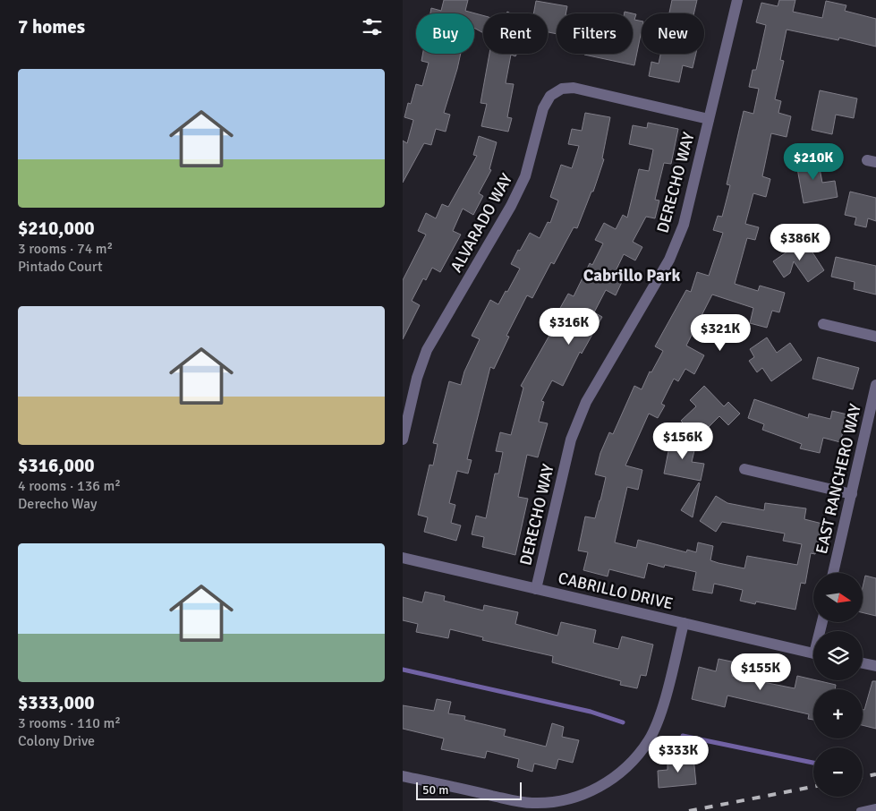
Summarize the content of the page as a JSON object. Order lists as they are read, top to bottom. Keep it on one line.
{"streets":{"street":["DERECHO WAY","ALVARADO WAY","EAST RANCHERO WAY","CABRILLO DRIVE"]},"crossings":[["DERECHO WAY","ALVARADO WAY"],["DERECHO WAY","CABRILLO DRIVE"]],"districts":["Cabrillo Park"],"scale_bar":"50 m","north":"right","page":{"heading":"7 homes","chip":["Buy","Rent","Filters","New"],"list":[{"name":"$210,000","note":"3 rooms · 74 m² · Pintado Court"},{"name":"$316,000","note":"4 rooms · 136 m² · Derecho Way"},{"name":"$333,000","note":"3 rooms · 110 m² · Colony Drive"}],"price":["$210K","$386K","$316K","$321K","$156K","$155K","$333K"],"map_buttons":["+","−"],"scale":"50 m"}}
